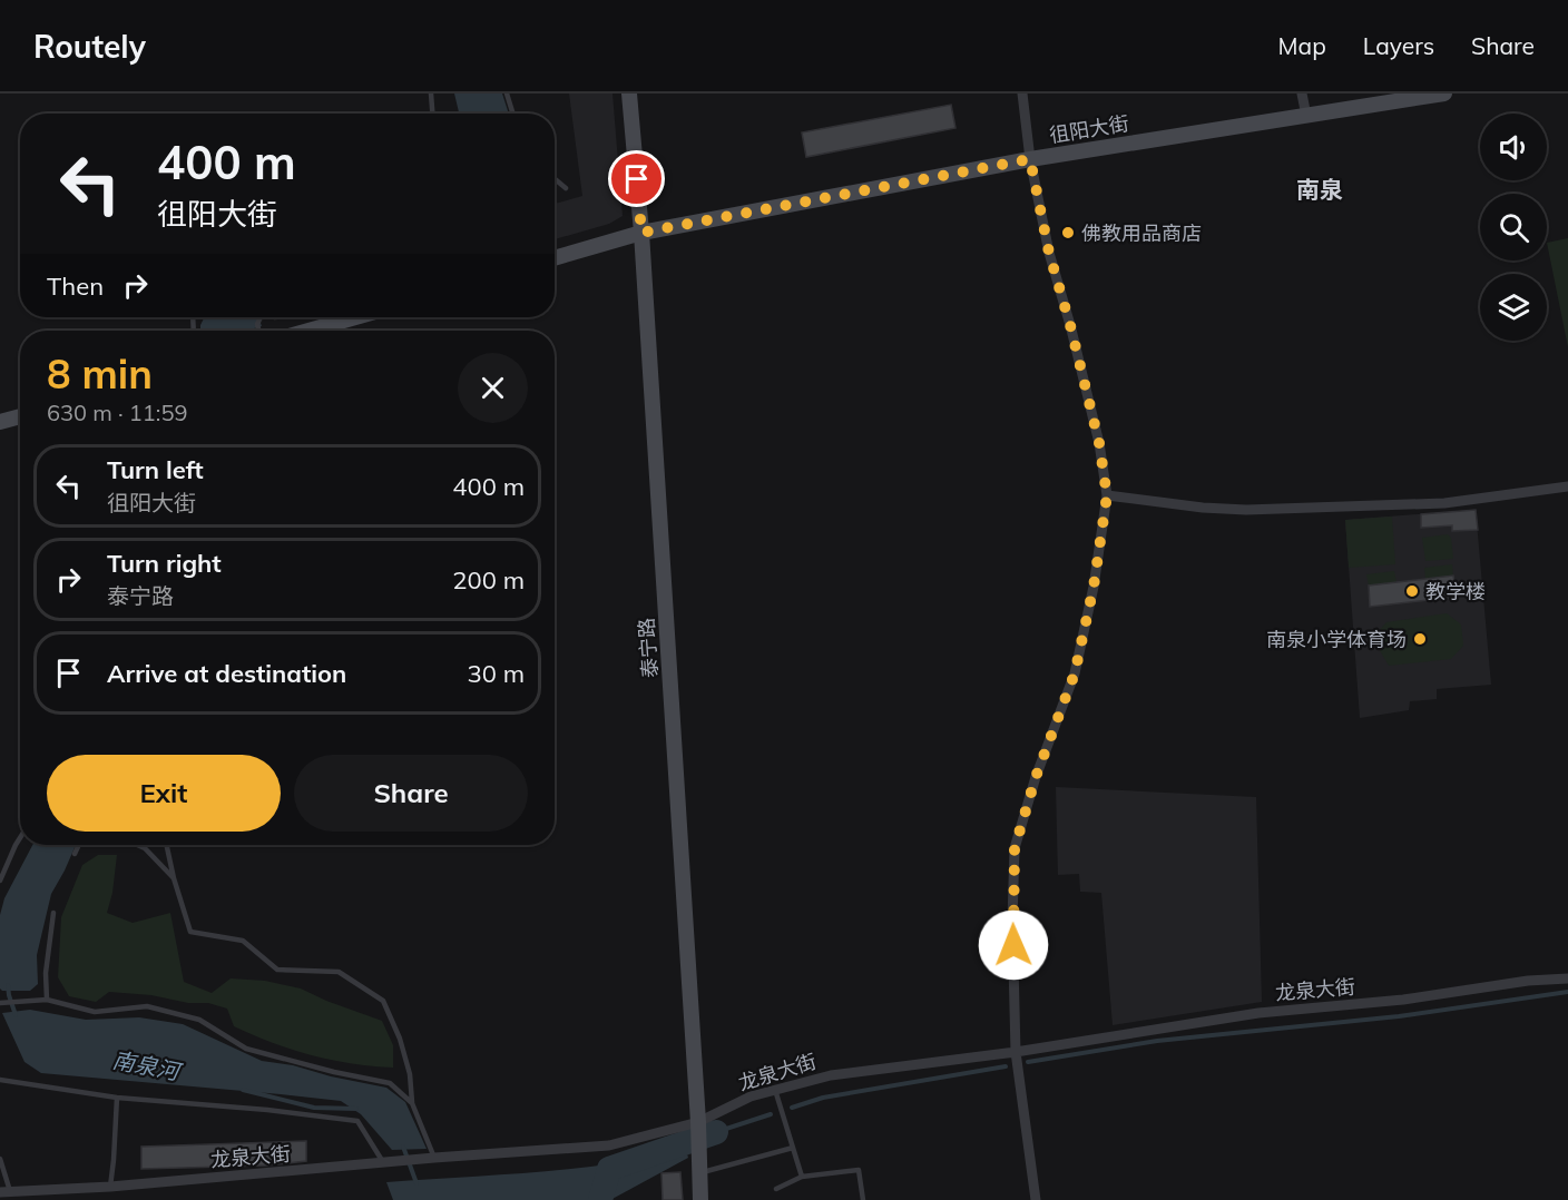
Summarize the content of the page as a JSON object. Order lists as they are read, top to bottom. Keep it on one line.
{"streets":{"street":["徂阳大街","泰宁路","龙泉大街"]},"crossings":[["徂阳大街","泰宁路"],["泰宁路","龙泉大街"]],"districts":["南泉"],"water":["南泉河"],"places":["佛教用品商店","教学楼","南泉小学体育场"],"page":{"header":"Routely","nav":["Map","Layers","Share"],"turn":["400 m","徂阳大街"],"then":"Then","heading":["8 min","630 m · 11:59"],"list":[{"name":"Turn left","note":"徂阳大街","value":"400 m"},{"name":"Turn right","note":"泰宁路","value":"200 m"},{"name":"Arrive at destination","value":"30 m"}],"buttons":["Exit","Share"]}}
